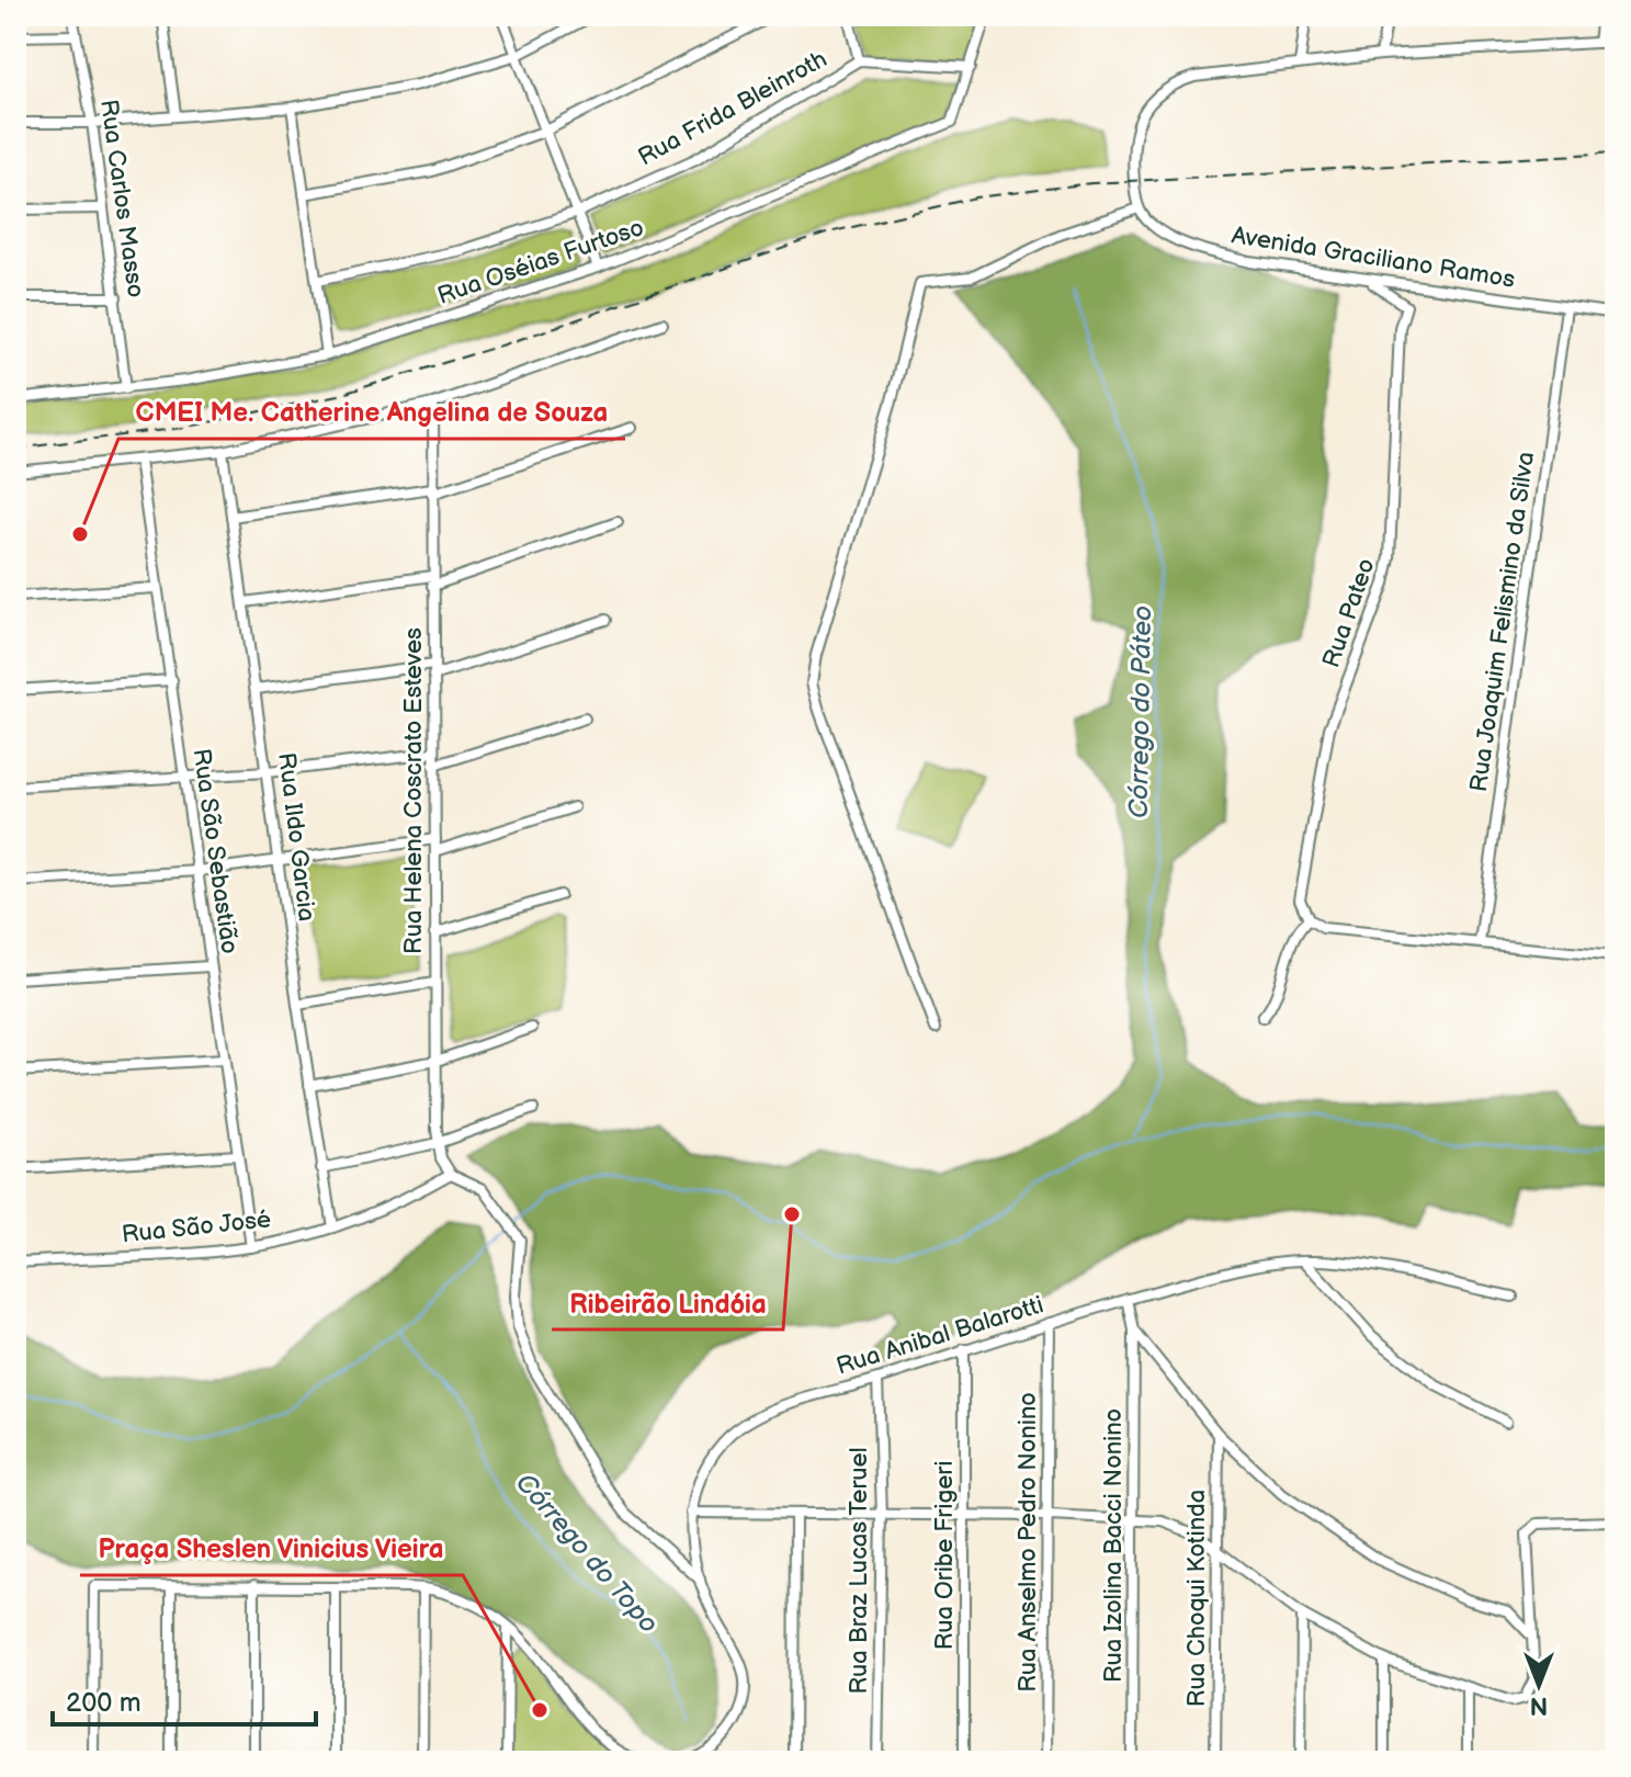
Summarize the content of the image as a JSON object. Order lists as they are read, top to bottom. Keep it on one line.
{"streets":{"street":["Rua Frida Bleinroth","Rua Carlos Masso","Avenida Graciliano Ramos","Rua Oséias Furtoso","Rua Pateo","Rua Joaquim Felismino da Silva","Rua Helena Coscrato Esteves","Rua Ildo Garcia","Rua São Sebastião","Rua São José","Rua Anibal Balarotti","Rua Anselmo Pedro Nonino","Rua Izolina Bacci Nonino","Rua Oribe Frigeri","Rua Braz Lucas Teruel","Rua Choqui Kotinda"]},"crossings":[["Rua Frida Bleinroth","Rua Oséias Furtoso"],["Rua Carlos Masso","Rua Oséias Furtoso"],["Avenida Graciliano Ramos","Rua Pateo"],["Avenida Graciliano Ramos","Rua Joaquim Felismino da Silva"],["Rua Helena Coscrato Esteves","Rua São José"],["Rua Ildo Garcia","Rua São José"],["Rua São Sebastião","Rua São José"],["Rua Anibal Balarotti","Rua Anselmo Pedro Nonino"],["Rua Anibal Balarotti","Rua Izolina Bacci Nonino"],["Rua Anibal Balarotti","Rua Oribe Frigeri"],["Rua Anibal Balarotti","Rua Braz Lucas Teruel"]],"water":["Córrego do Páteo","Córrego do Topo"],"places":["CMEI Me. Catherine Angelina de Souza","Ribeirão Lindóia","Praça Sheslen Vinicius Vieira"],"scale_bar":"200 m","north":"bottom"}
